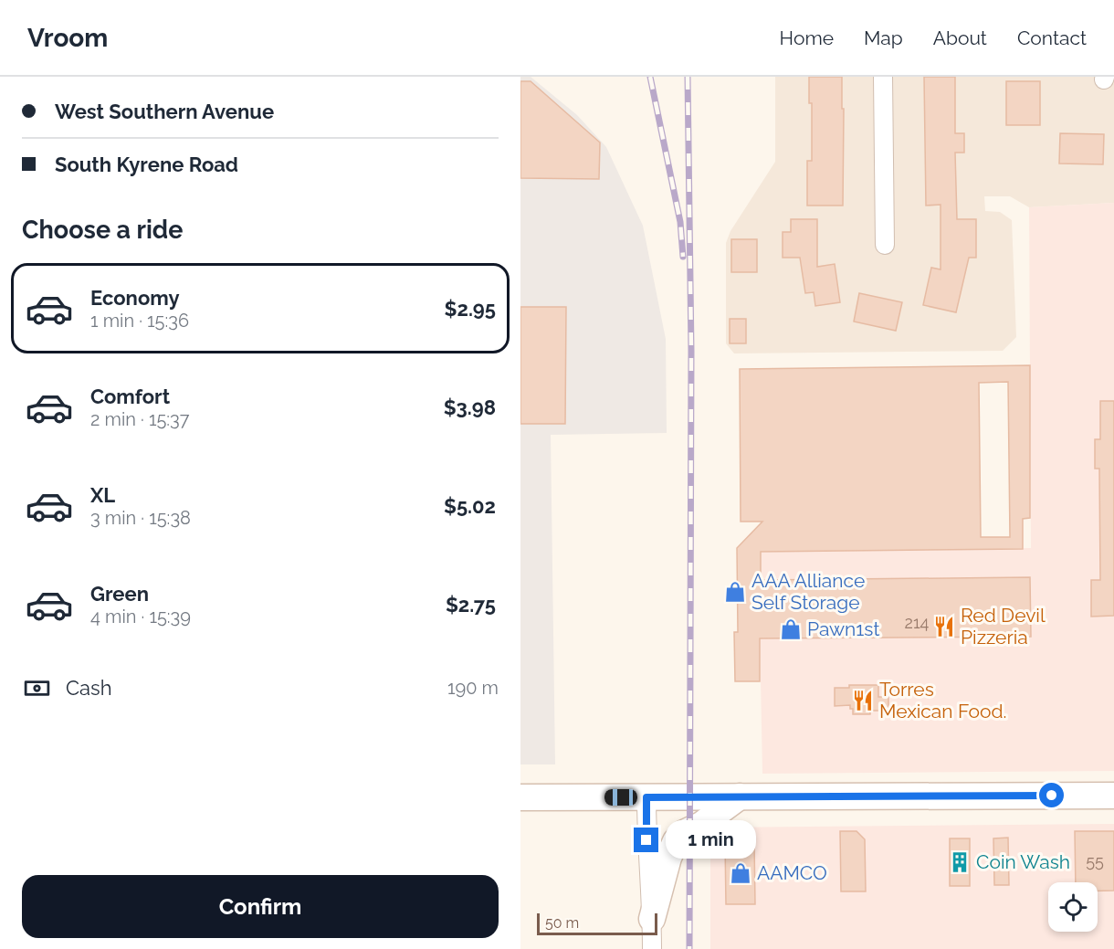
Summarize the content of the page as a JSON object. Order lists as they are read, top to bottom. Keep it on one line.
{"places":{"shop":["AAA Alliance Self Storage","Pawn1st","AAMCO"],"restaurant":["Red Devil Pizzeria","Torres Mexican Food."],"building":["Coin Wash"]},"house_numbers":["214","55"],"scale_bar":"50 m","page":{"header":"Vroom","nav":["Home","Map","About","Contact"],"banner":["West Southern Avenue","South Kyrene Road"],"heading":"Choose a ride","list":[{"name":"Economy","note":"1 min · 15:36","value":"$2.95"},{"name":"Comfort","note":"2 min · 15:37","value":"$3.98"},{"name":"XL","note":"3 min · 15:38","value":"$5.02"},{"name":"Green","note":"4 min · 15:39","value":"$2.75"}],"pay":["Cash","190 m"],"bubble":"1 min","buttons":"Confirm","scale":"50 m"}}
